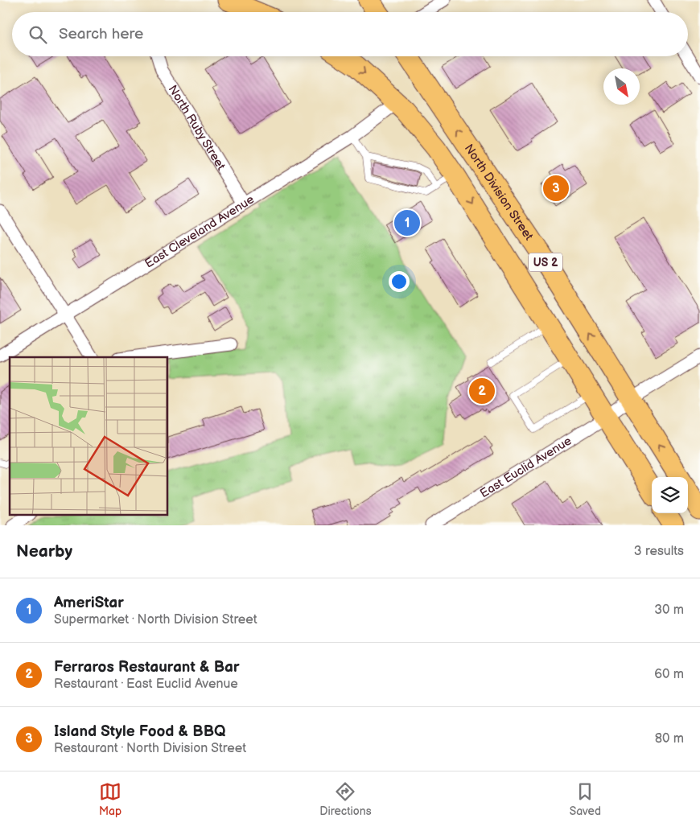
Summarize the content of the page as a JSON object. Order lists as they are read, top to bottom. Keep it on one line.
{"streets":{"main road":["North Division Street","US 2"],"street":["North Ruby Street","East Cleveland Avenue","East Euclid Avenue"]},"crossings":[["North Ruby Street","East Cleveland Avenue"],["North Division Street","East Cleveland Avenue"],["North Division Street","US 2"],["North Division Street","East Euclid Avenue"],["East Cleveland Avenue","US 2"]],"north":"bottom right","page":{"search":"Search here","pins":["3","1","2"],"heading":["Nearby","3 results"],"list":[{"mark":"1","name":"AmeriStar","note":"Supermarket · North Division Street","value":"30 m"},{"mark":"2","name":"Ferraros Restaurant & Bar","note":"Restaurant · East Euclid Avenue","value":"60 m"},{"mark":"3","name":"Island Style Food & BBQ","note":"Restaurant · North Division Street","value":"80 m"}],"nav":["Map","Directions","Saved"]}}
